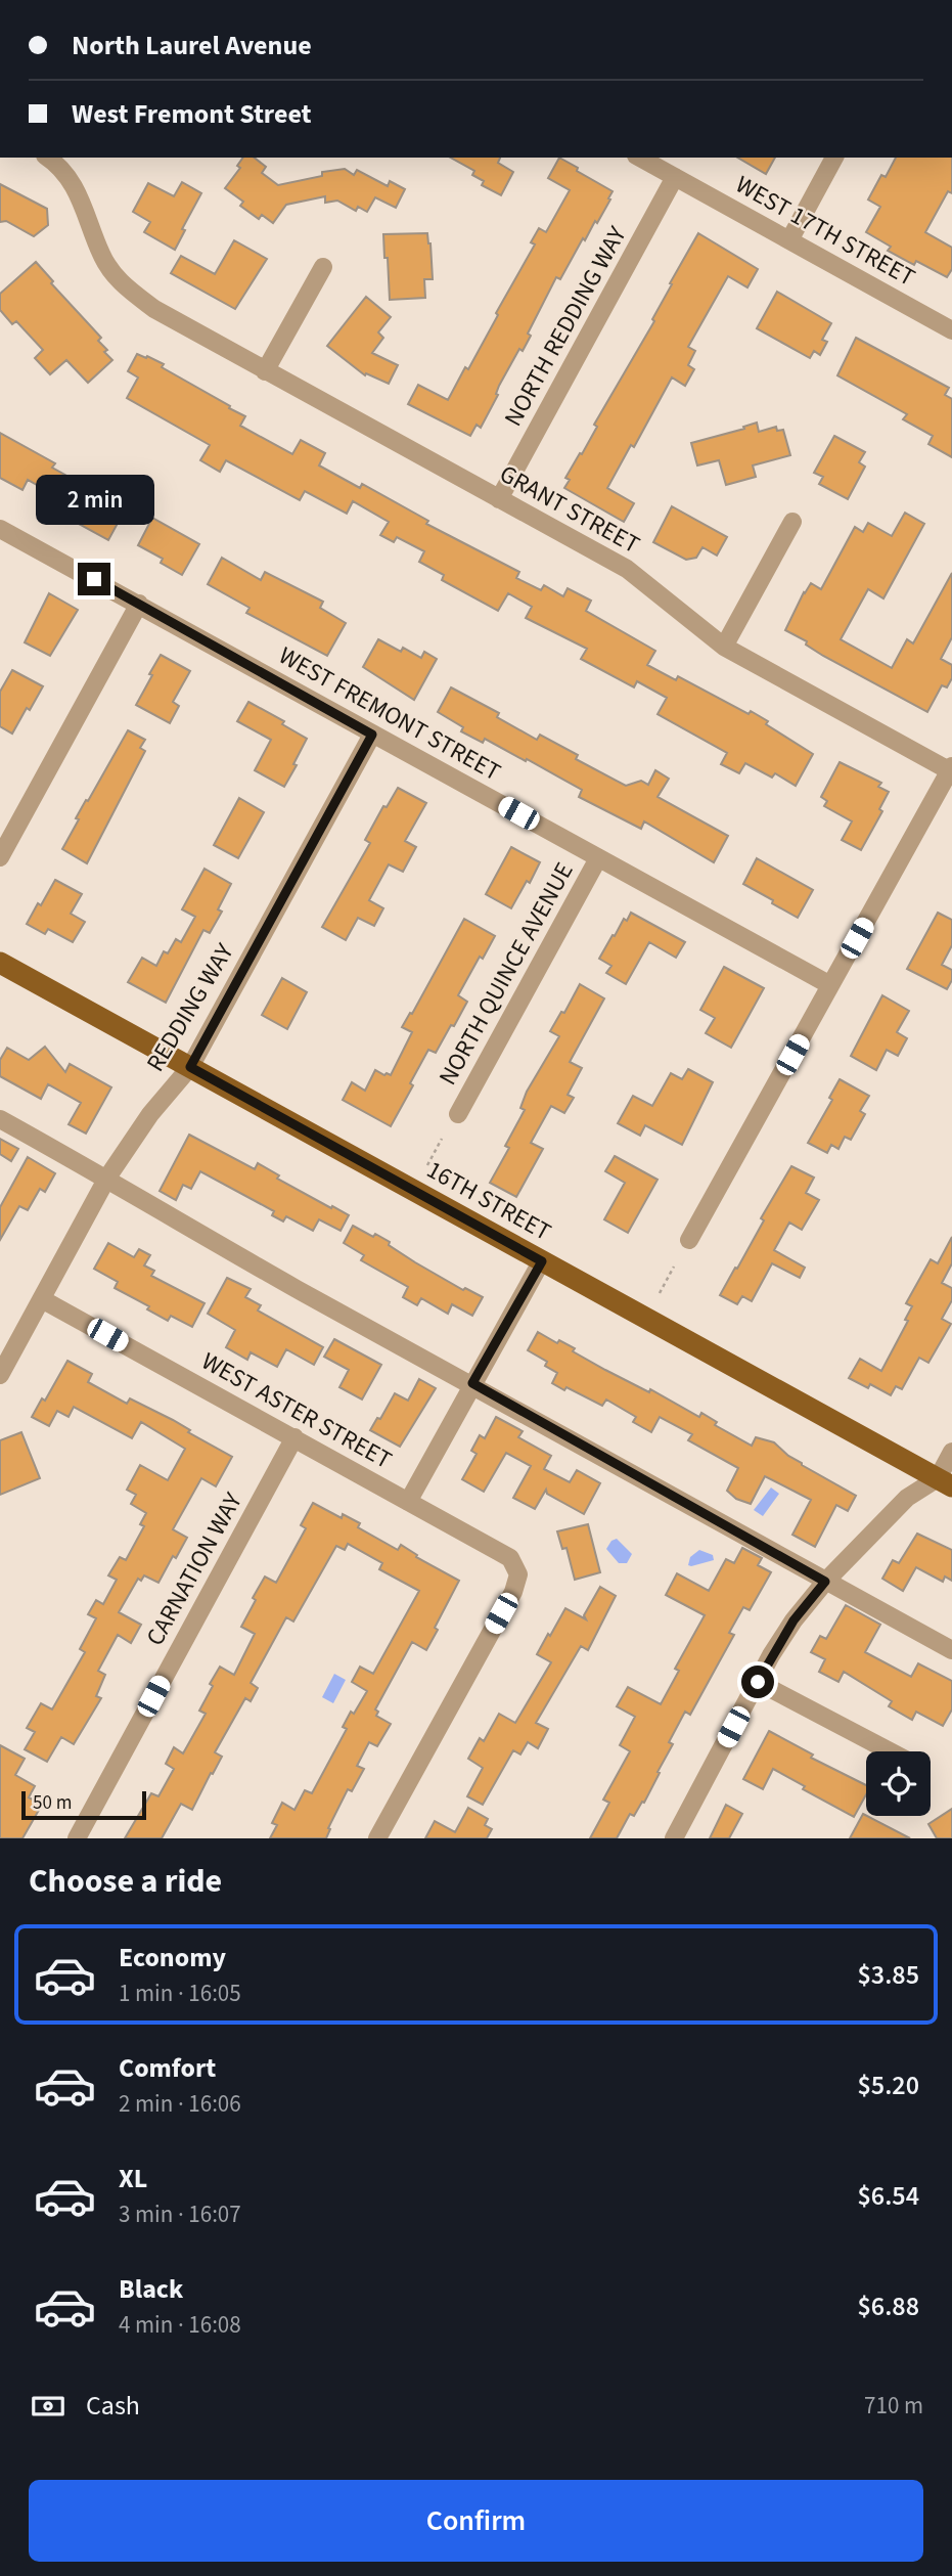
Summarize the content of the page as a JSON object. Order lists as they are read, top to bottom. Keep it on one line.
{"streets":{"main road":["16TH STREET"],"street":["WEST 17TH STREET","NORTH REDDING WAY","GRANT STREET","WEST FREMONT STREET","NORTH QUINCE AVENUE","REDDING WAY","WEST ASTER STREET","CARNATION WAY"]},"crossings":[["WEST 17TH STREET","NORTH REDDING WAY"],["NORTH REDDING WAY","GRANT STREET"],["WEST FREMONT STREET","NORTH QUINCE AVENUE"],["WEST FREMONT STREET","REDDING WAY"],["REDDING WAY","16TH STREET"],["REDDING WAY","WEST ASTER STREET"],["WEST ASTER STREET","CARNATION WAY"]],"scale_bar":"50 m","page":{"banner":["North Laurel Avenue","West Fremont Street"],"bubble":"2 min","scale":"50 m","heading":"Choose a ride","list":[{"name":"Economy","note":"1 min · 16:05","value":"$3.85"},{"name":"Comfort","note":"2 min · 16:06","value":"$5.20"},{"name":"XL","note":"3 min · 16:07","value":"$6.54"},{"name":"Black","note":"4 min · 16:08","value":"$6.88"}],"pay":["Cash","710 m"],"buttons":"Confirm"}}
